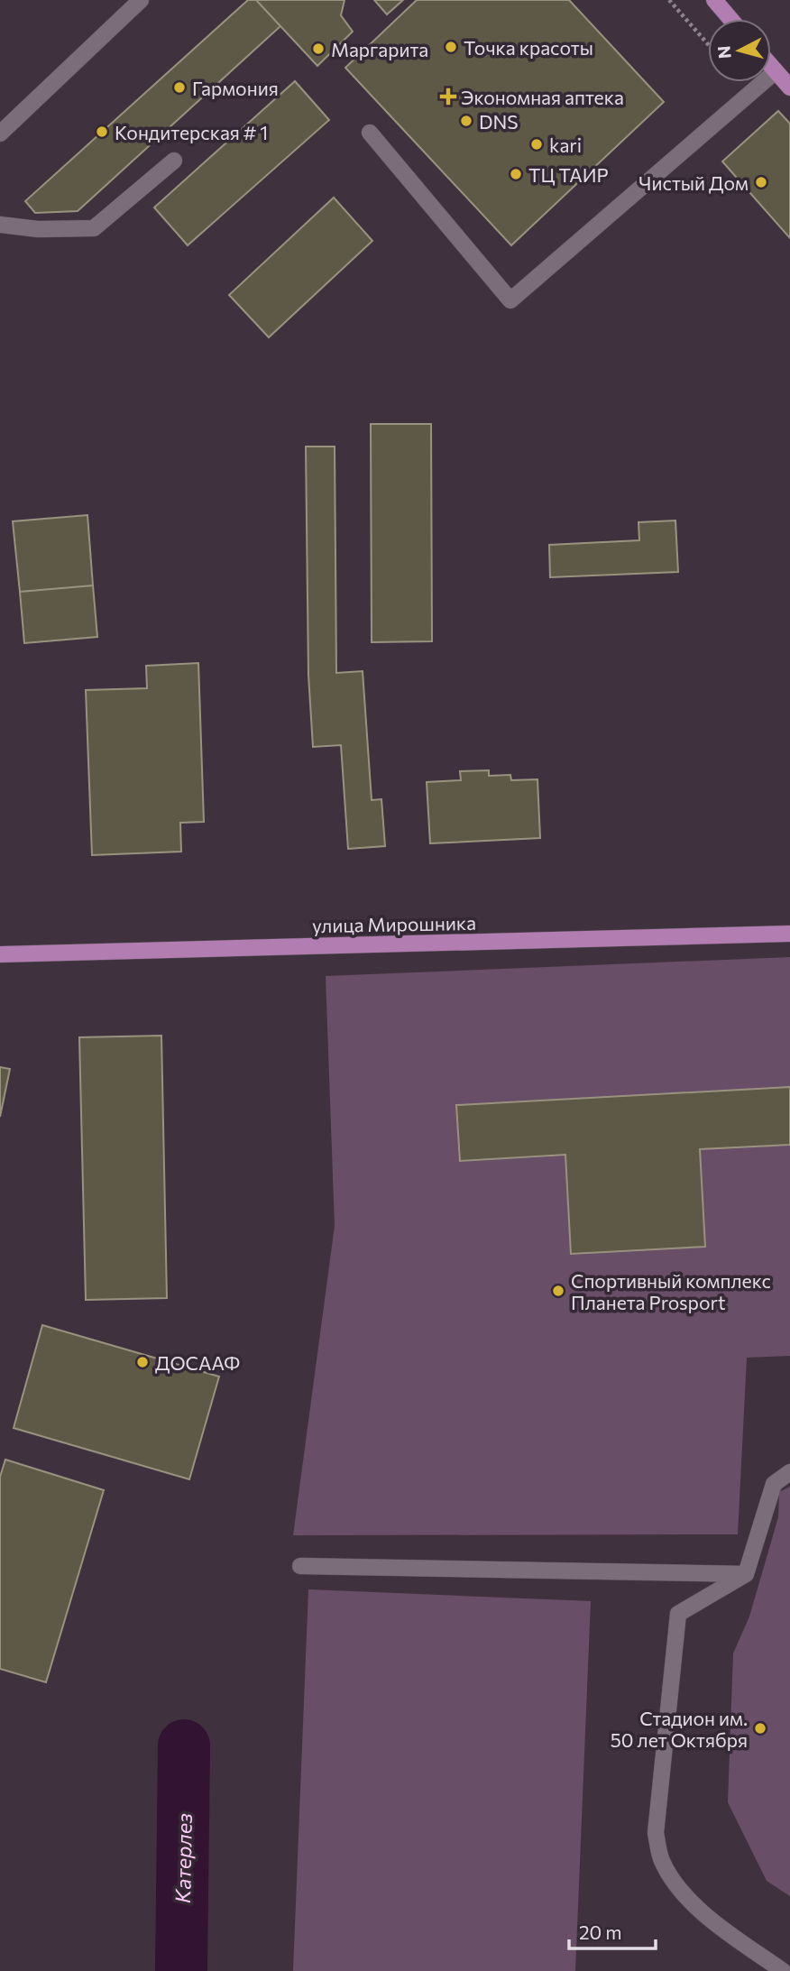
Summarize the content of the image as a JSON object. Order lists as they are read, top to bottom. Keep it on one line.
{"streets":{"main road":["улица Мирошника"]},"water":["Катерлез"],"places":{"other":["Точка красоты","Маргарита","Гармония","DNS","Кондитерская # 1","kari","ТЦ ТАИР","Чистый Дом","Спортивный комплекс Планета Prosport","ДОСААФ","Стадион им. 50 лет Октября"],"health":["Экономная аптека"]},"scale_bar":"20 m","north":"left"}
